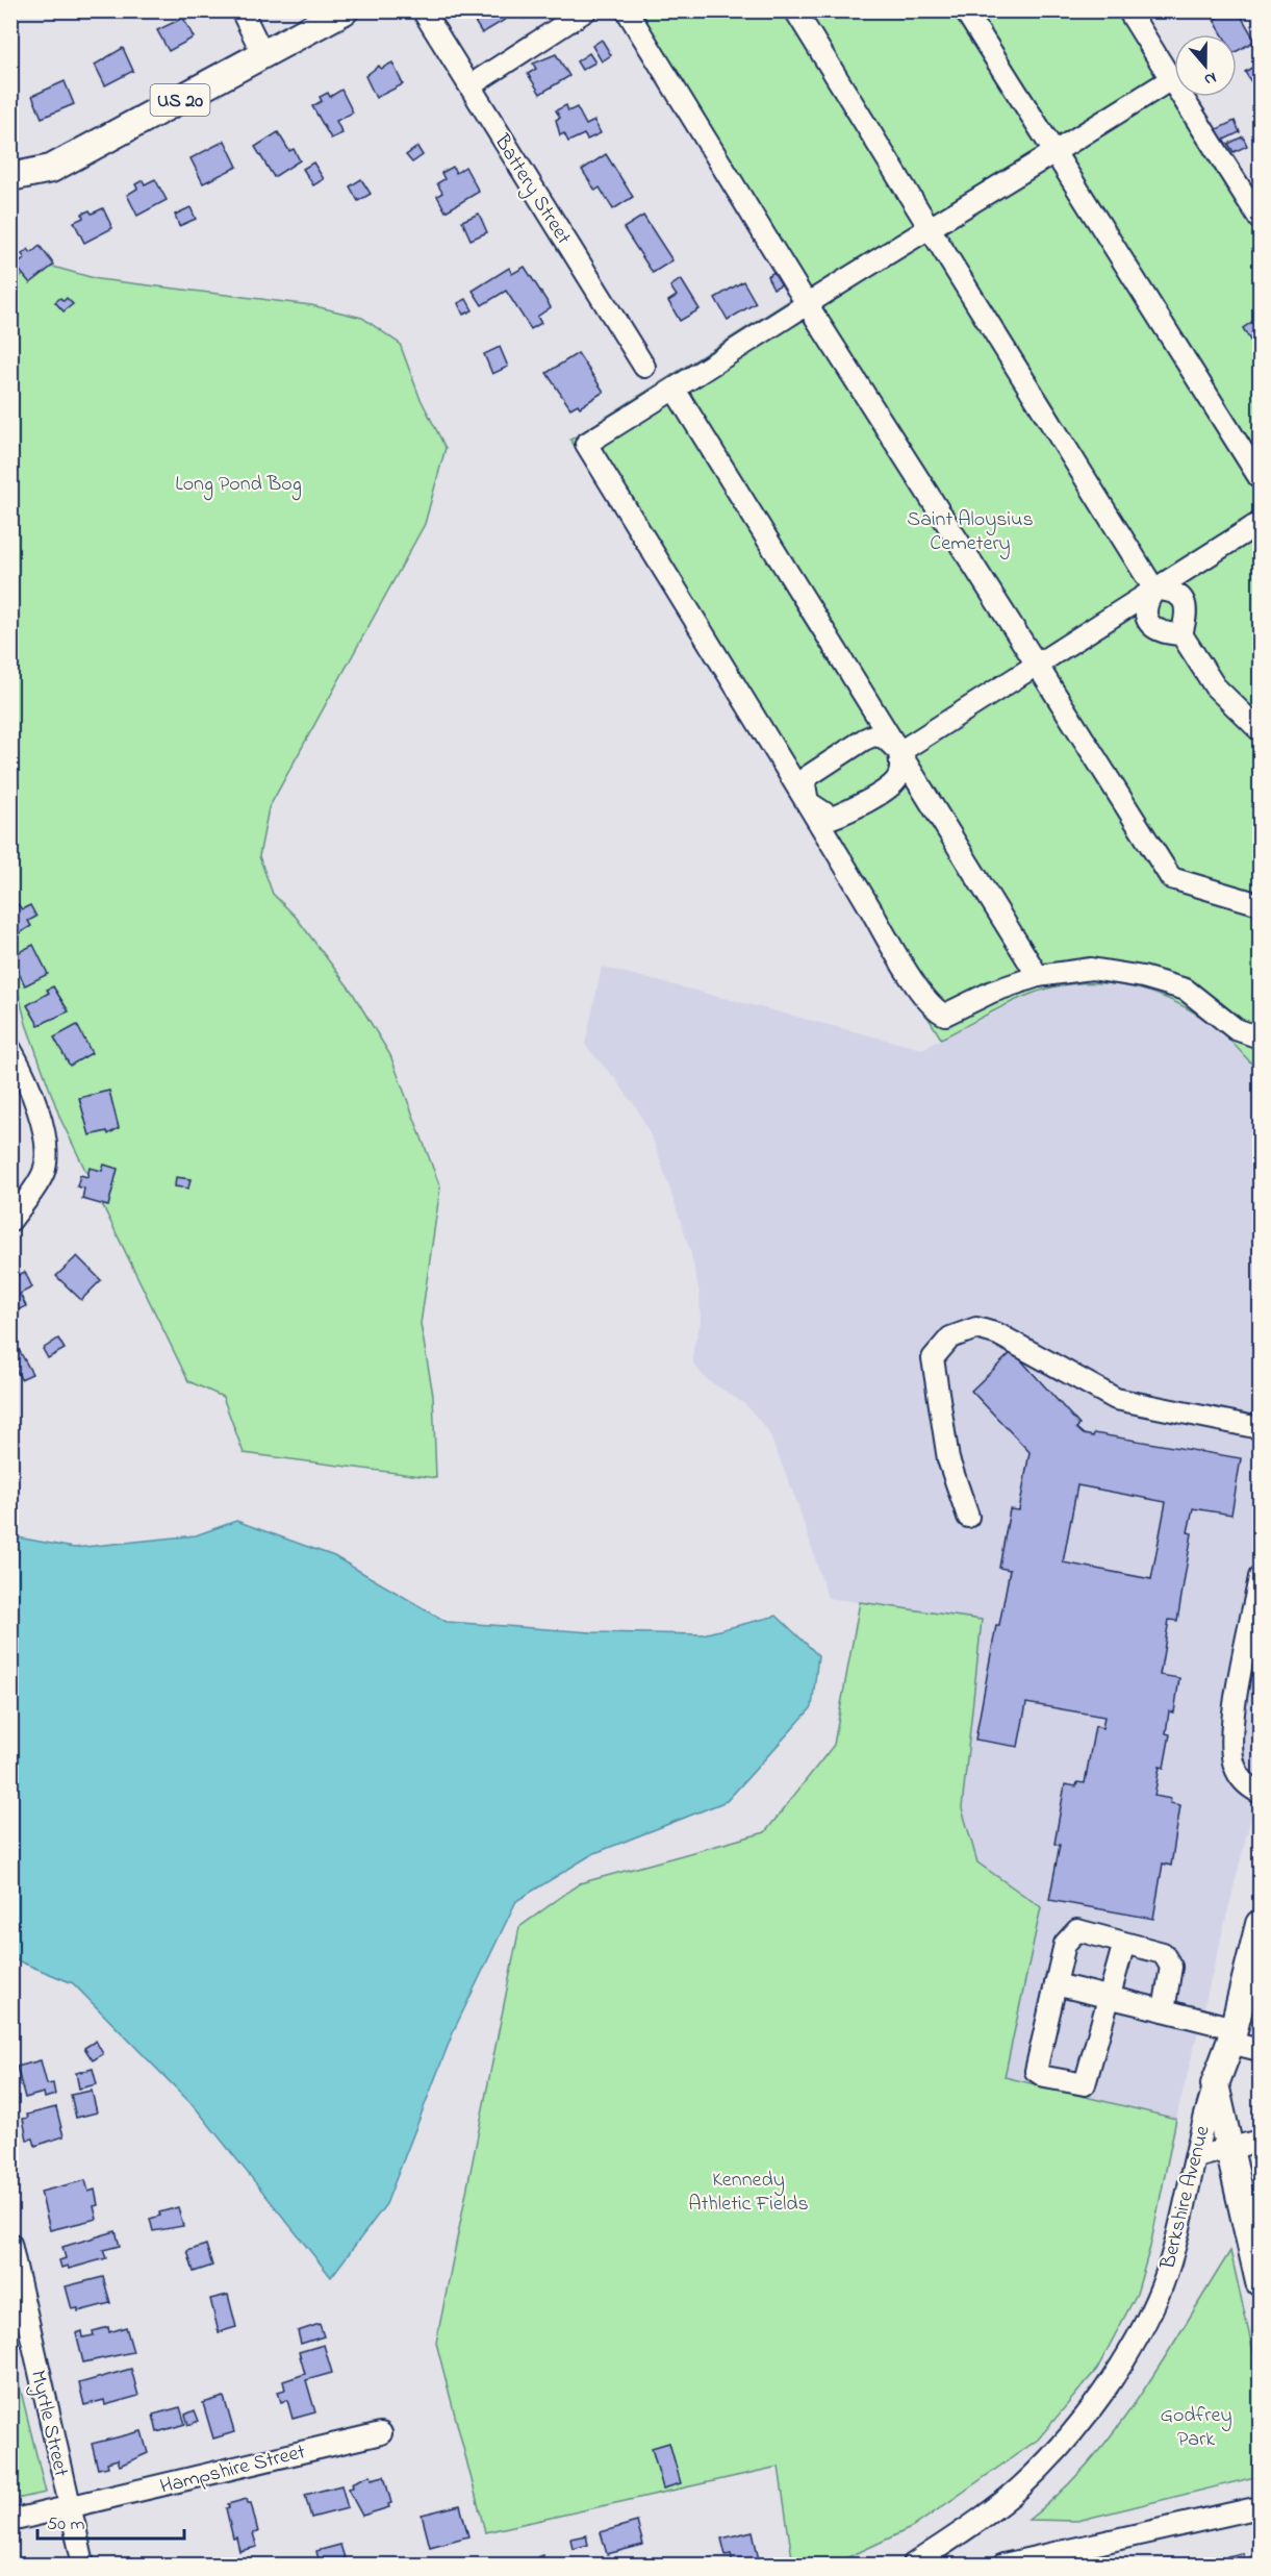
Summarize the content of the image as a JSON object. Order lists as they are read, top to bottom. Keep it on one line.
{"streets":{"main road":["US 20","Berkshire Avenue"],"street":["Battery Street","Myrtle Street","Hampshire Street"]},"crossings":[["Myrtle Street","Hampshire Street"]],"parks":["Long Pond Bog","Saint Aloysius Cemetery","Kennedy Athletic Fields","Godfrey Park"],"scale_bar":"50 m","north":"bottom"}
